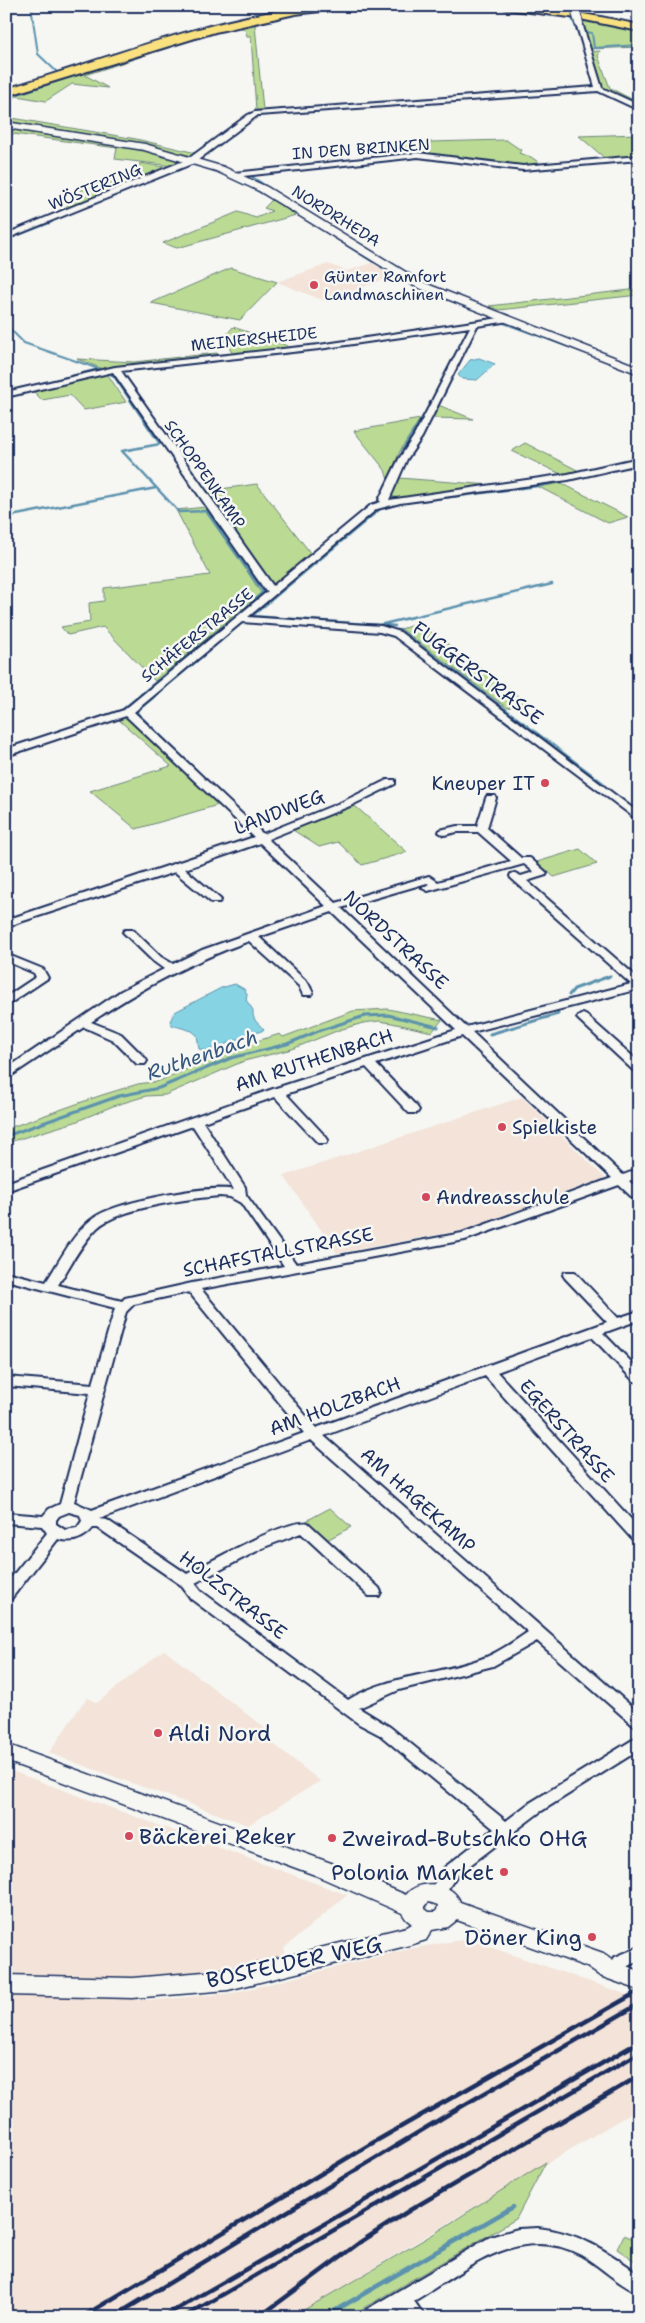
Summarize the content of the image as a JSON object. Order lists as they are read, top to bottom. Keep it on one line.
{"streets":{"main road":["NORDRHEDA","BOSFELDER WEG"],"street":["IN DEN BRINKEN","WÖSTERING","MEINERSHEIDE","SCHOPPENKAMP","SCHÄFERSTRASSE","FUGGERSTRASSE","LANDWEG","NORDSTRASSE","AM RUTHENBACH","SCHAFSTALLSTRASSE","AM HOLZBACH","EGERSTRASSE","AM HAGEKAMP","HOLZSTRASSE"]},"crossings":[["IN DEN BRINKEN","NORDRHEDA"],["WÖSTERING","NORDRHEDA"],["NORDRHEDA","MEINERSHEIDE"],["MEINERSHEIDE","SCHOPPENKAMP"],["SCHOPPENKAMP","SCHÄFERSTRASSE"],["SCHÄFERSTRASSE","FUGGERSTRASSE"],["SCHÄFERSTRASSE","NORDSTRASSE"],["LANDWEG","NORDSTRASSE"],["NORDSTRASSE","AM RUTHENBACH"],["NORDSTRASSE","SCHAFSTALLSTRASSE"],["SCHAFSTALLSTRASSE","AM HAGEKAMP"],["AM HOLZBACH","EGERSTRASSE"],["AM HOLZBACH","AM HAGEKAMP"],["AM HOLZBACH","HOLZSTRASSE"]],"water":["Ruthenbach"],"places":["Günter Ramfort Landmaschinen","Kneuper IT","Spielkiste","Andreasschule","Aldi Nord","Bäckerei Reker","Zweirad-Butschko OHG","Polonia Market","Döner King"]}
